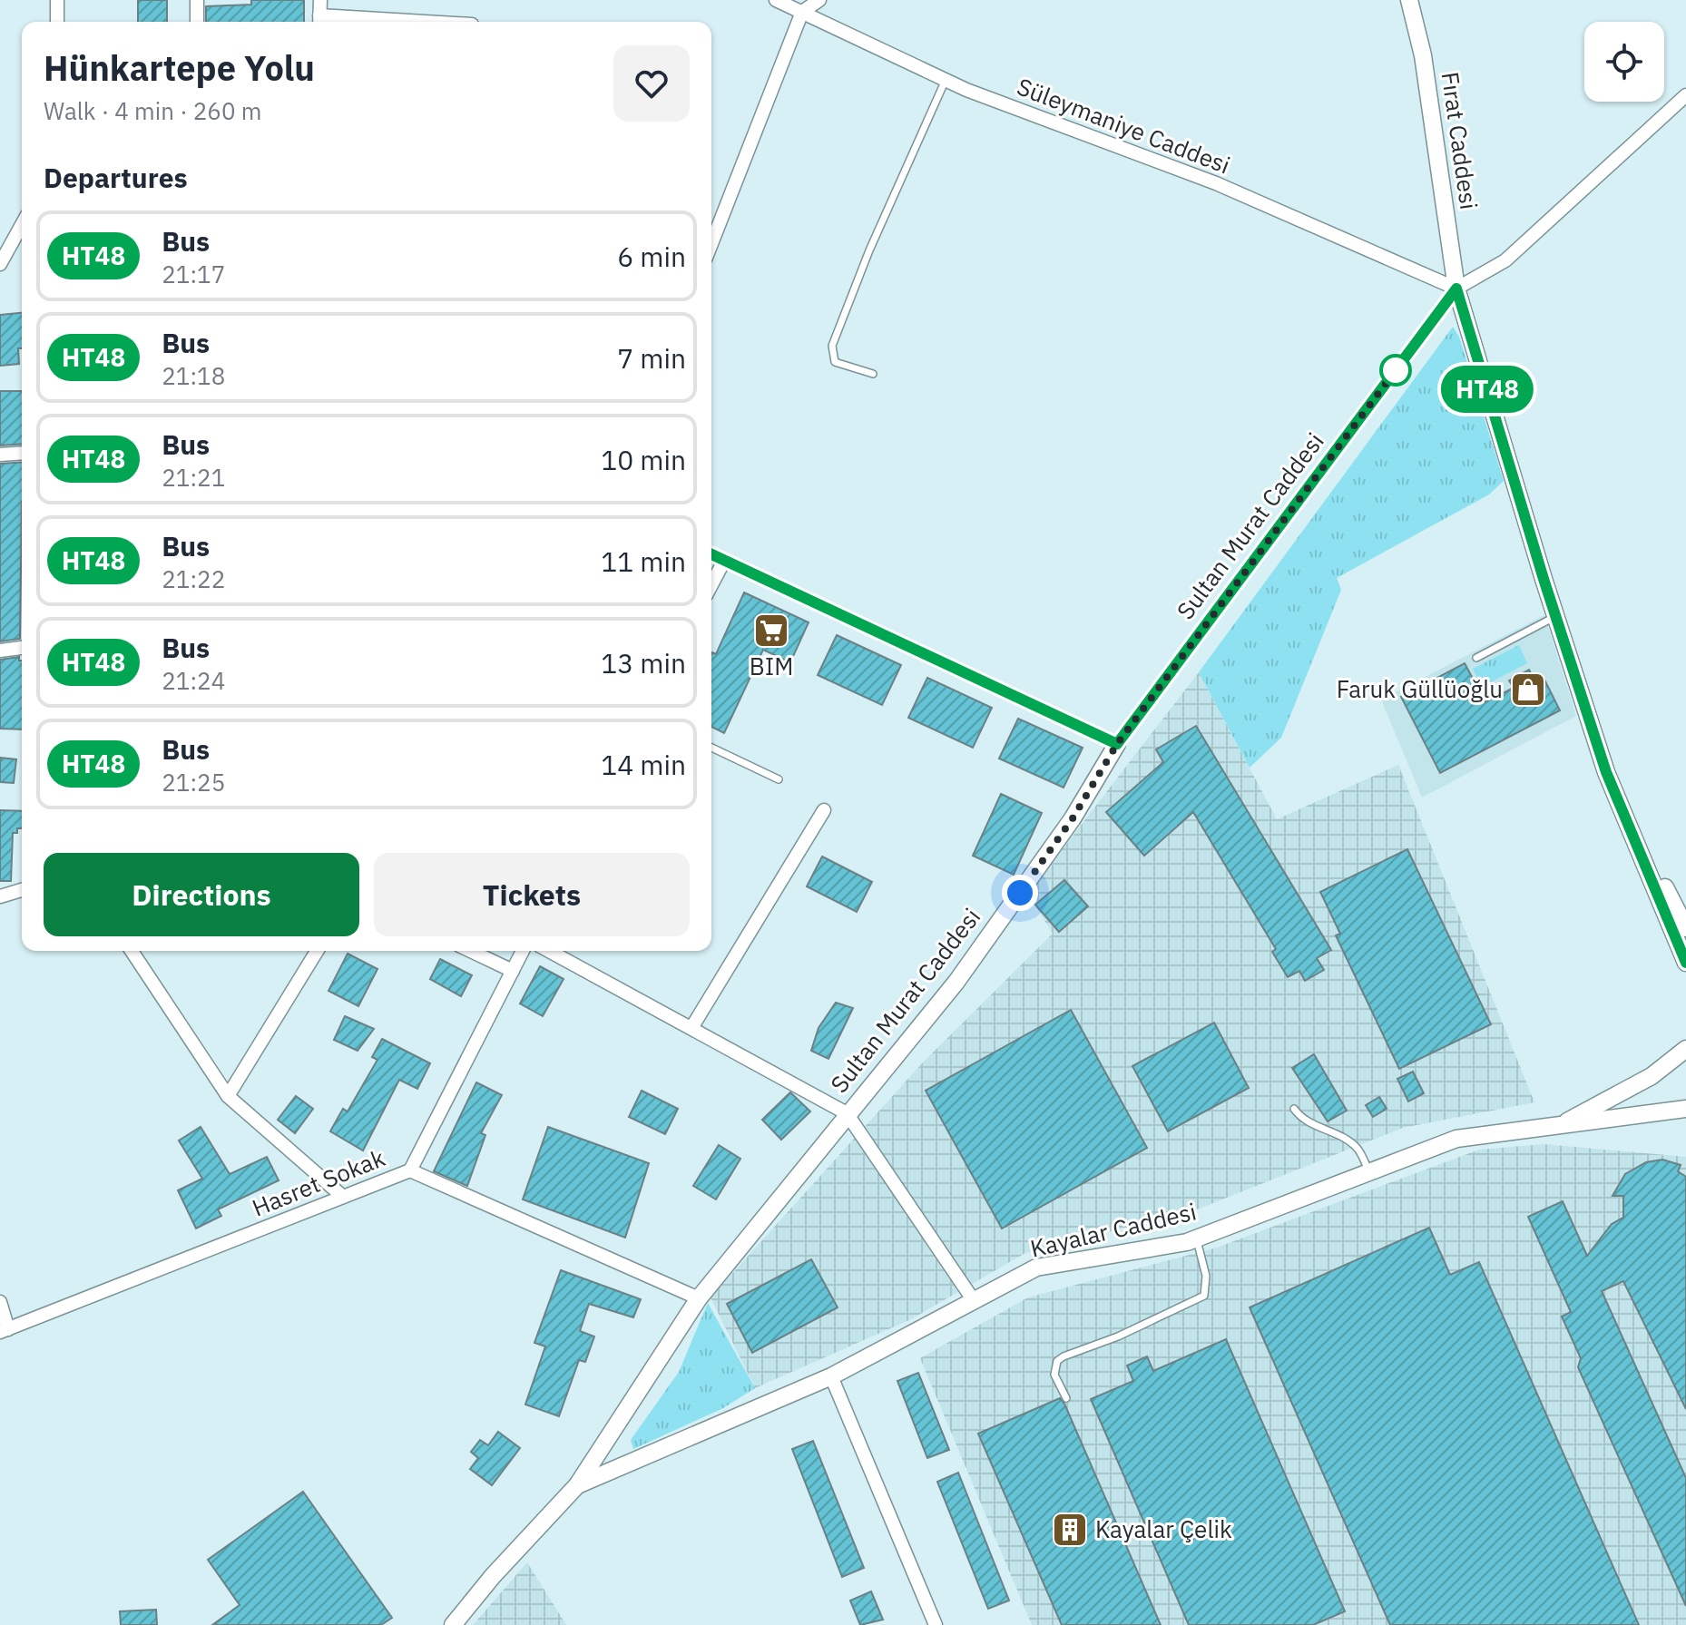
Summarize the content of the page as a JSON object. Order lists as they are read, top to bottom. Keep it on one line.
{"streets":{"street":["Süleymaniye Caddesi","Fırat Caddesi","Sultan Murat Caddesi","Hasret Sokak","Kayalar Caddesi"]},"crossings":[["Süleymaniye Caddesi","Fırat Caddesi"],["Süleymaniye Caddesi","Sultan Murat Caddesi"],["Fırat Caddesi","Sultan Murat Caddesi"],["Sultan Murat Caddesi","Kayalar Caddesi"]],"places":{"supermarket":["BIM"],"shop":["Faruk Güllüoğlu"],"building":["Kayalar Çelik"]},"lines":["bus line HT48"],"page":{"on_map":"HT48","heading":[["Hünkartepe Yolu","Walk · 4 min · 260 m"],"Departures"],"list":[{"mark":"HT48","name":"Bus","note":"21:17","value":"6 min"},{"mark":"HT48","name":"Bus","note":"21:18","value":"7 min"},{"mark":"HT48","name":"Bus","note":"21:21","value":"10 min"},{"mark":"HT48","name":"Bus","note":"21:22","value":"11 min"},{"mark":"HT48","name":"Bus","note":"21:24","value":"13 min"},{"mark":"HT48","name":"Bus","note":"21:25","value":"14 min"}],"buttons":["Directions","Tickets"]}}
